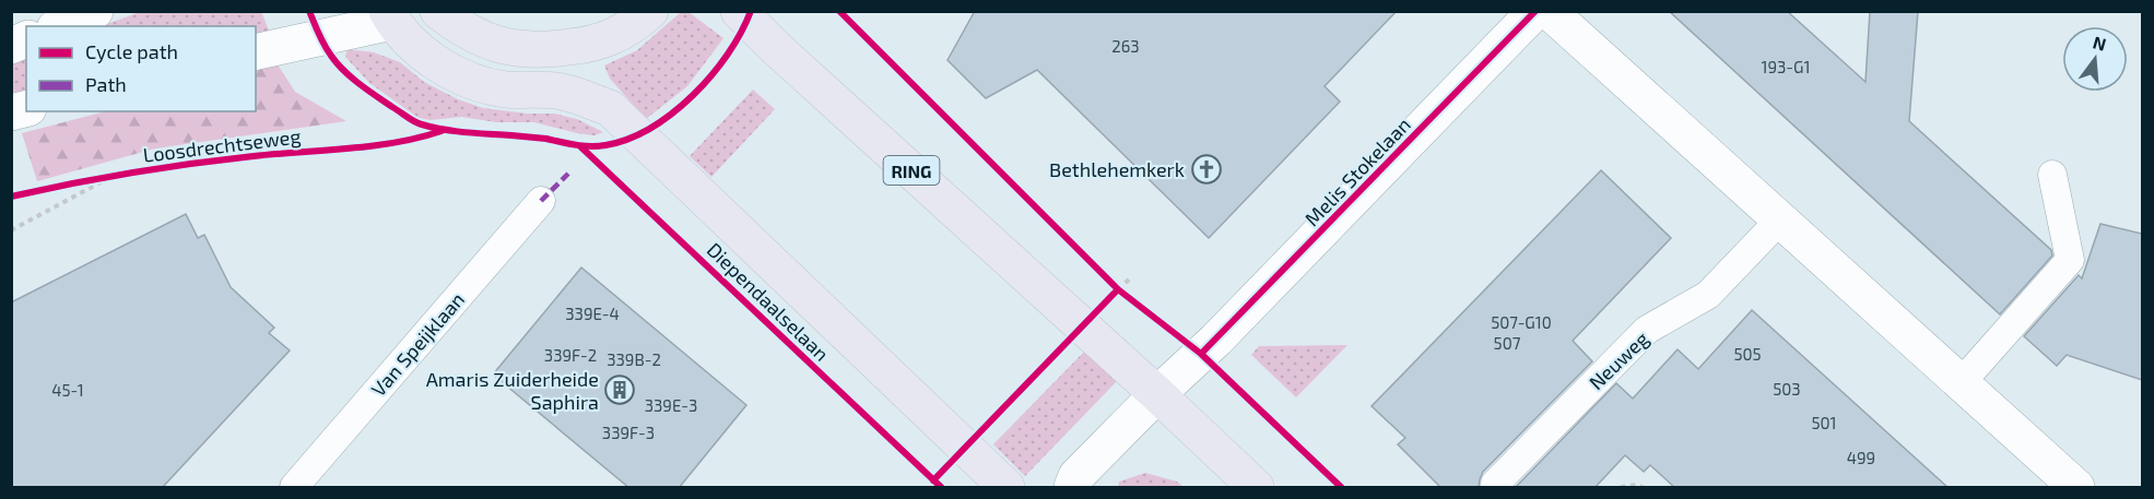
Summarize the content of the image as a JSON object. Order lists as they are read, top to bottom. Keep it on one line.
{"streets":{"main road":["RING","Diependaalselaan"],"street":["Melis Stokelaan"],"lane":["Van Speijklaan","Neuweg"],"cycle path":["Loosdrechtseweg"]},"crossings":[["RING","Melis Stokelaan"]],"places":{"church":["Bethlehemkerk"],"building":["Amaris Zuiderheide Saphira"]},"house_numbers":["263","193-G1","339E-4","507-G10","507","505","339F-2","339B-2","503","45-1","339E-3","501","339F-3","499"],"legend":["Cycle path","Path"],"north":"top"}
